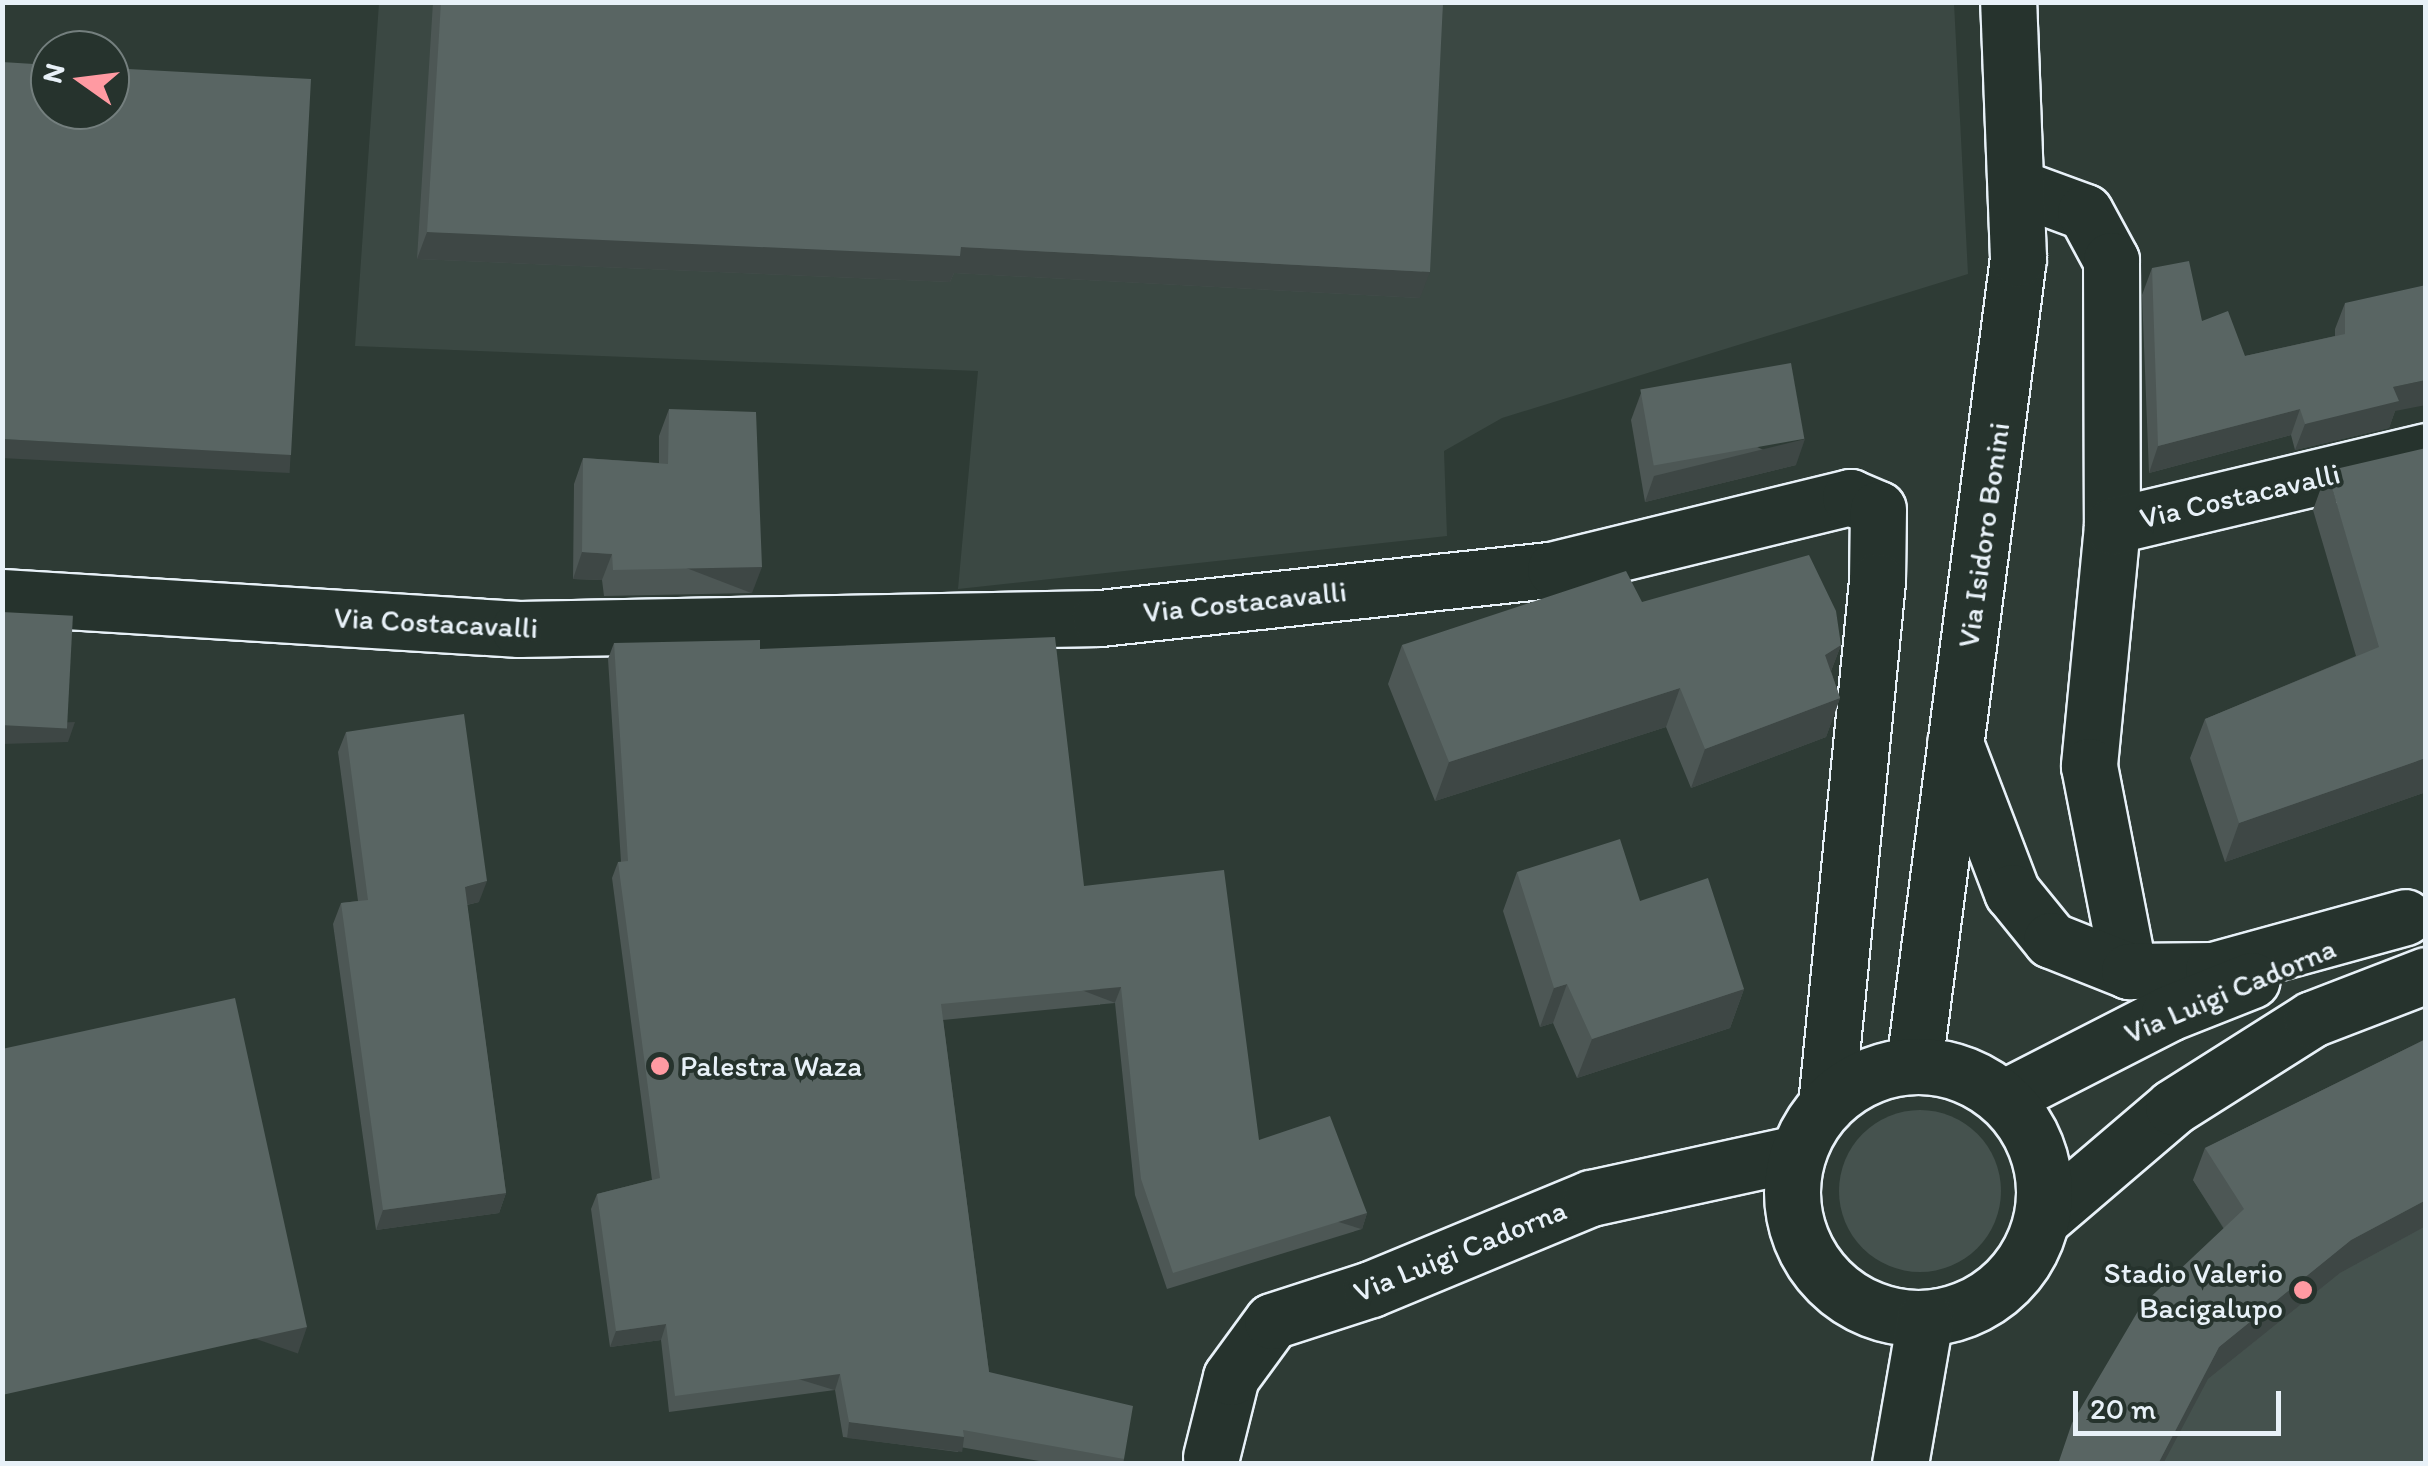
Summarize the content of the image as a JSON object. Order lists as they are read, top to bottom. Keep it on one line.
{"streets":{"street":["Via Costacavalli","Via Isidoro Bonini","Via Luigi Cadorna"]},"crossings":[["Via Costacavalli","Via Isidoro Bonini"],["Via Costacavalli","Via Luigi Cadorna"],["Via Isidoro Bonini","Via Luigi Cadorna"]],"places":["Palestra Waza","Stadio Valerio Bacigalupo"],"scale_bar":"20 m","north":"left"}
